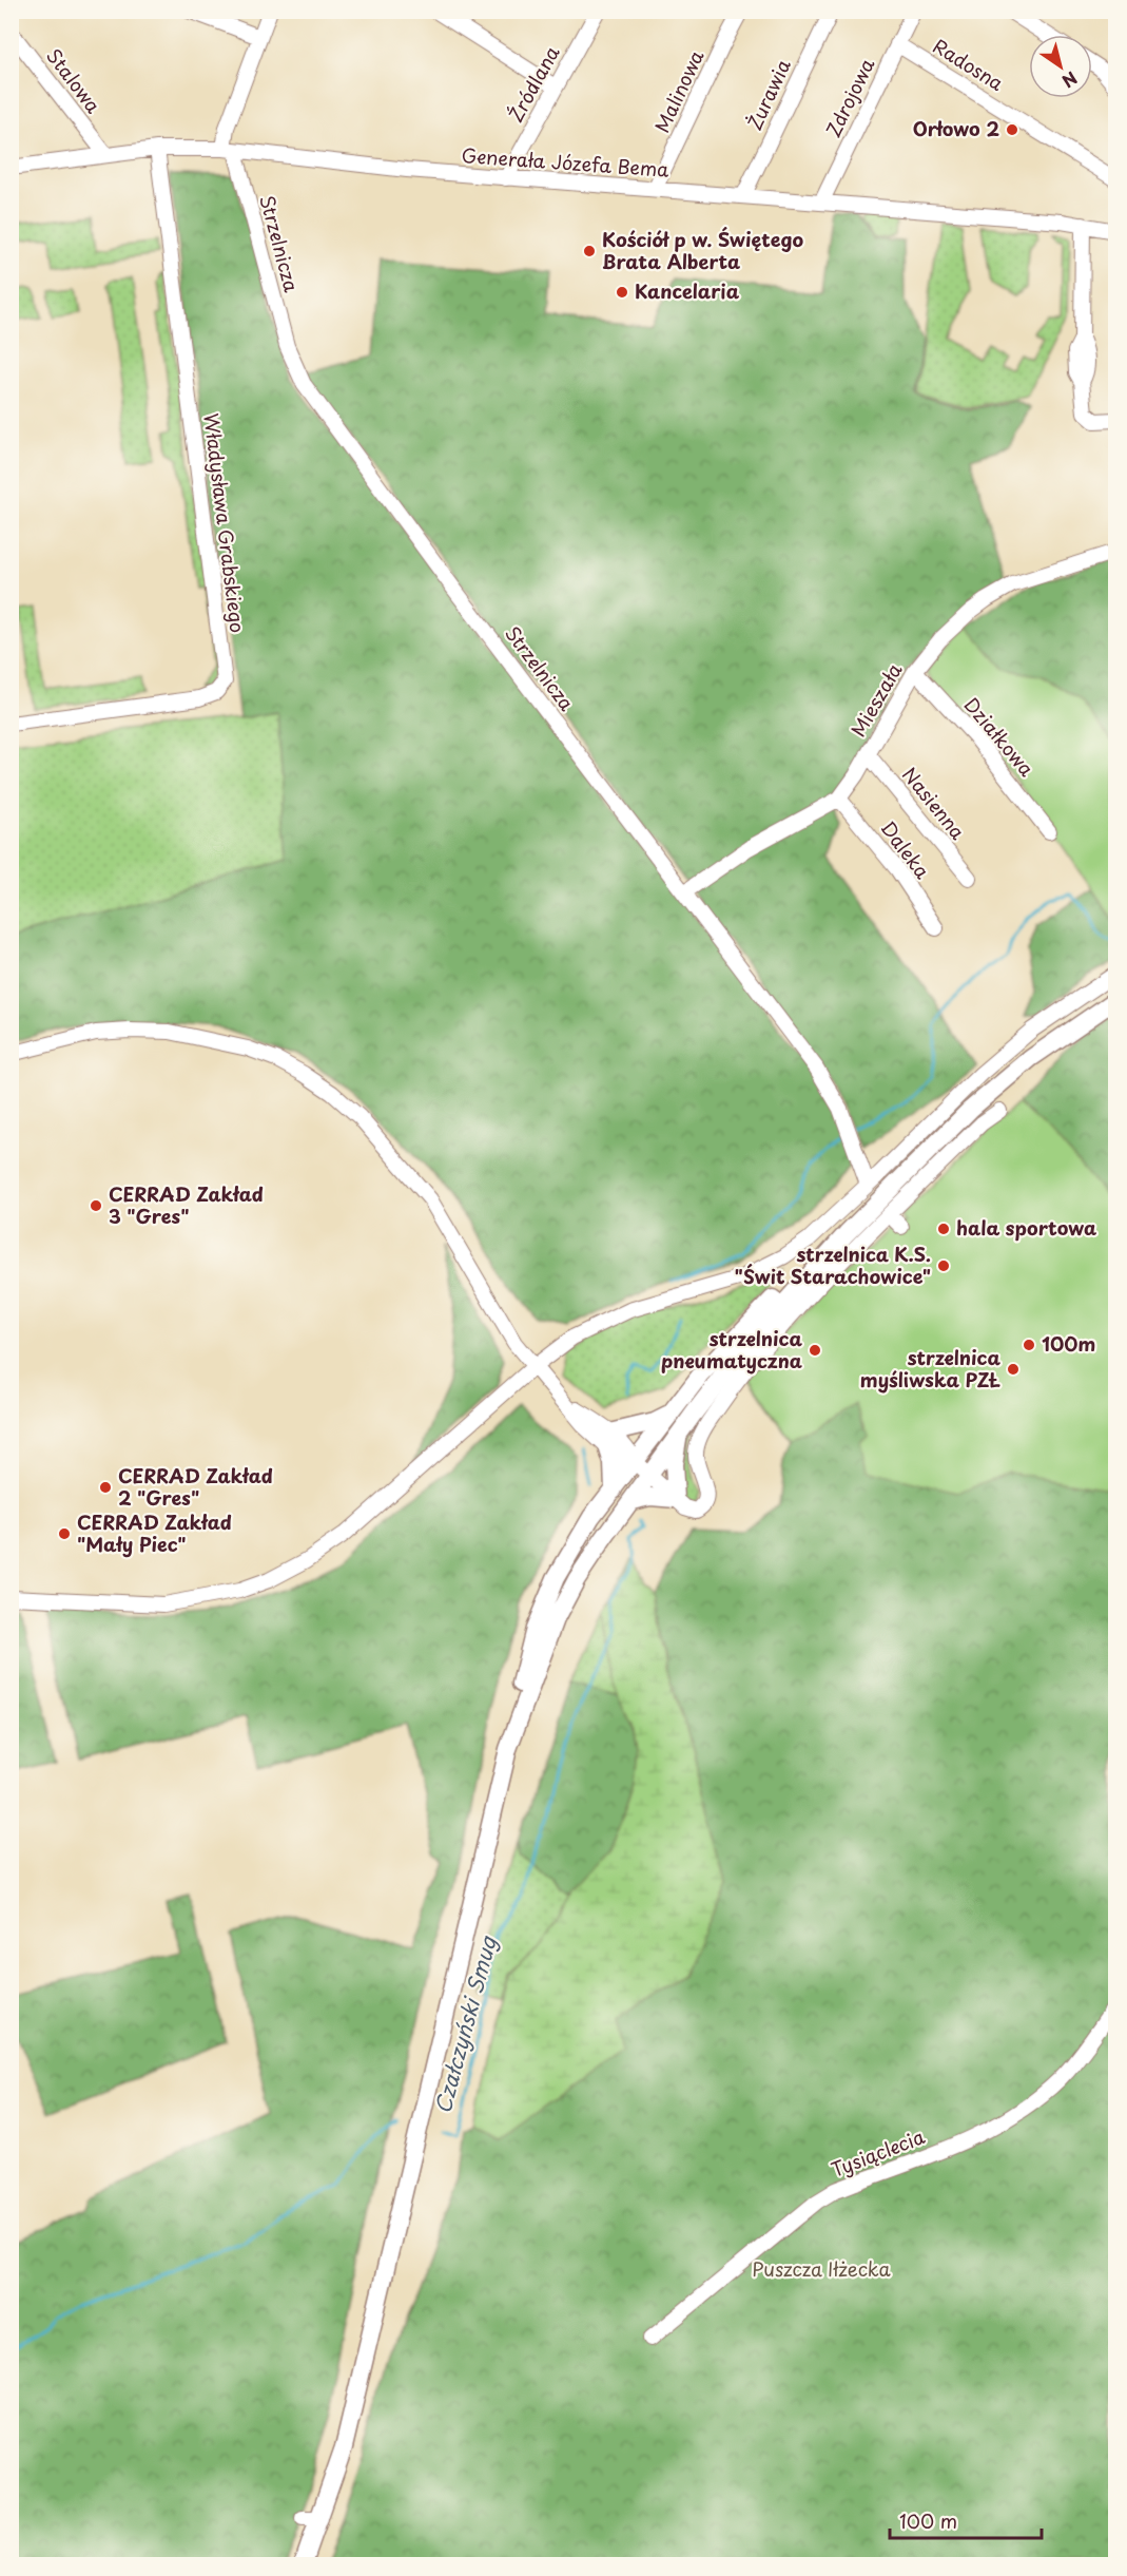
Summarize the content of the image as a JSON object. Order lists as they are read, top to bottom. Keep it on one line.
{"streets":{"street":["Radosna","Stalowa","Źródlana","Malinowa","Żurawia","Zdrojowa","Generała Józefa Bema","Strzelnicza","Władysława Grabskiego","Mieszała","Działkowa","Nasienna","Daleka","Tysiąclecia"]},"crossings":[["Radosna","Zdrojowa"],["Stalowa","Generała Józefa Bema"],["Źródlana","Generała Józefa Bema"],["Malinowa","Generała Józefa Bema"],["Żurawia","Generała Józefa Bema"],["Zdrojowa","Generała Józefa Bema"],["Generała Józefa Bema","Strzelnicza"],["Generała Józefa Bema","Władysława Grabskiego"],["Strzelnicza","Mieszała"],["Mieszała","Działkowa"],["Mieszała","Nasienna"],["Mieszała","Daleka"]],"water":["Czałczyński Smug"],"parks":["Puszcza Iłżecka"],"places":["Orłowo 2","Kościół p w. Świętego Brata Alberta","Kancelaria","CERRAD Zakład 3 \"Gres\"","hala sportowa","strzelnica K.S. \"Świt Starachowice\"","100m","strzelnica pneumatyczna","strzelnica myśliwska PZŁ","CERRAD Zakład 2 \"Gres\"","CERRAD Zakład \"Mały Piec\""],"scale_bar":"100 m","north":"bottom right"}
